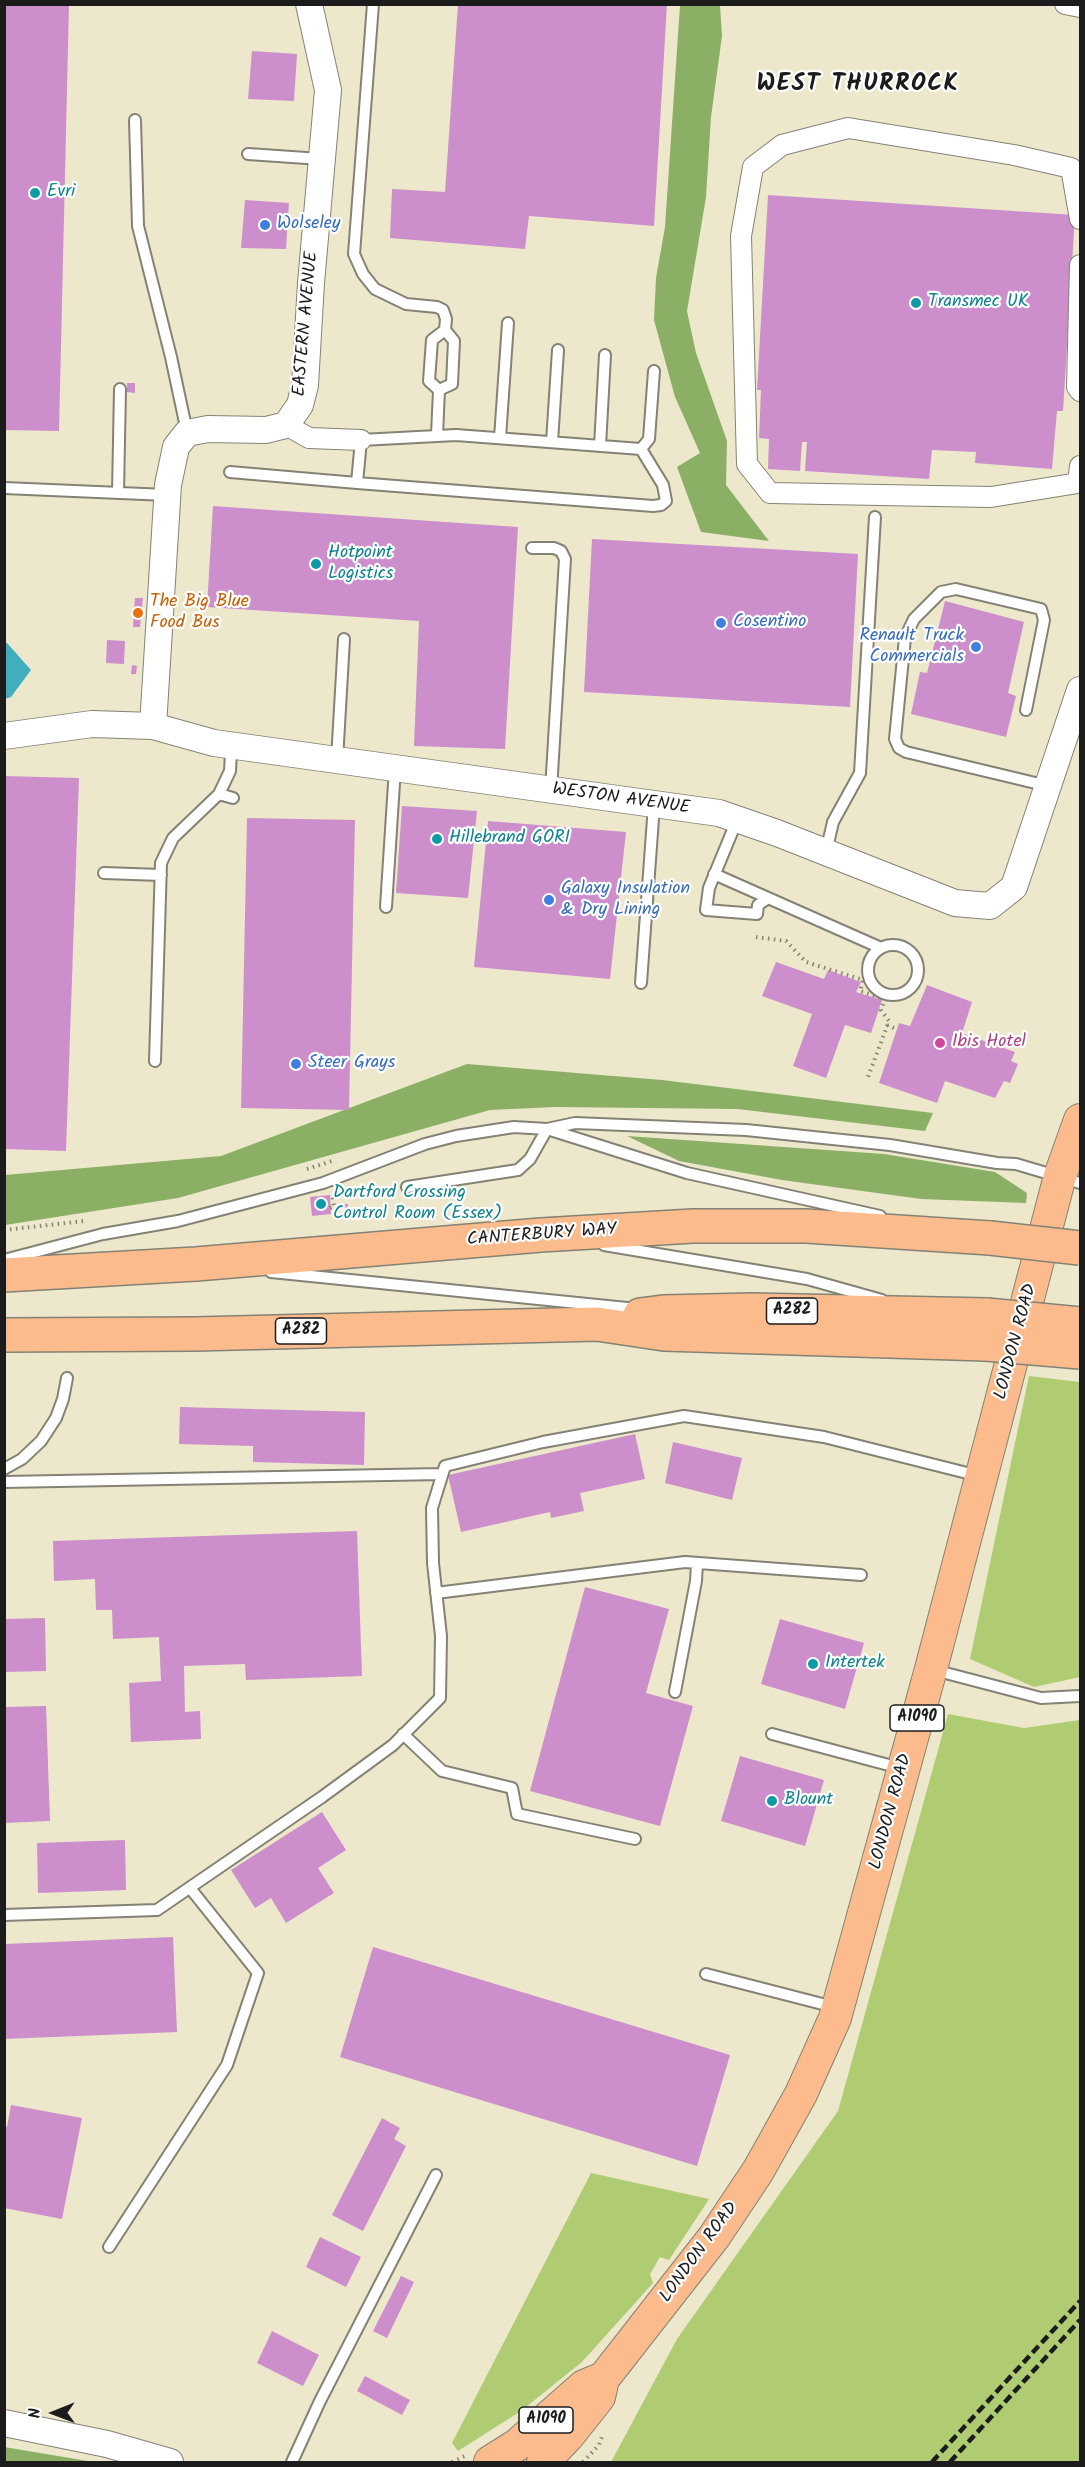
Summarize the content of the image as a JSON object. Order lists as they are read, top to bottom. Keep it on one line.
{"streets":{"highway":["CANTERBURY WAY","A282"],"main road":["LONDON ROAD","A1090"],"street":["EASTERN AVENUE","WESTON AVENUE"]},"districts":["WEST THURROCK"],"places":["Evri","Wolseley","Transmec UK","Hotpoint Logistics","The Big Blue Food Bus","Cosentino","Renault Truck Commercials","Hillebrand GORI","Galaxy Insulation & Dry Lining","Ibis Hotel","Steer Grays","Dartford Crossing Control Room (Essex)","Intertek","Blount"],"north":"left"}
